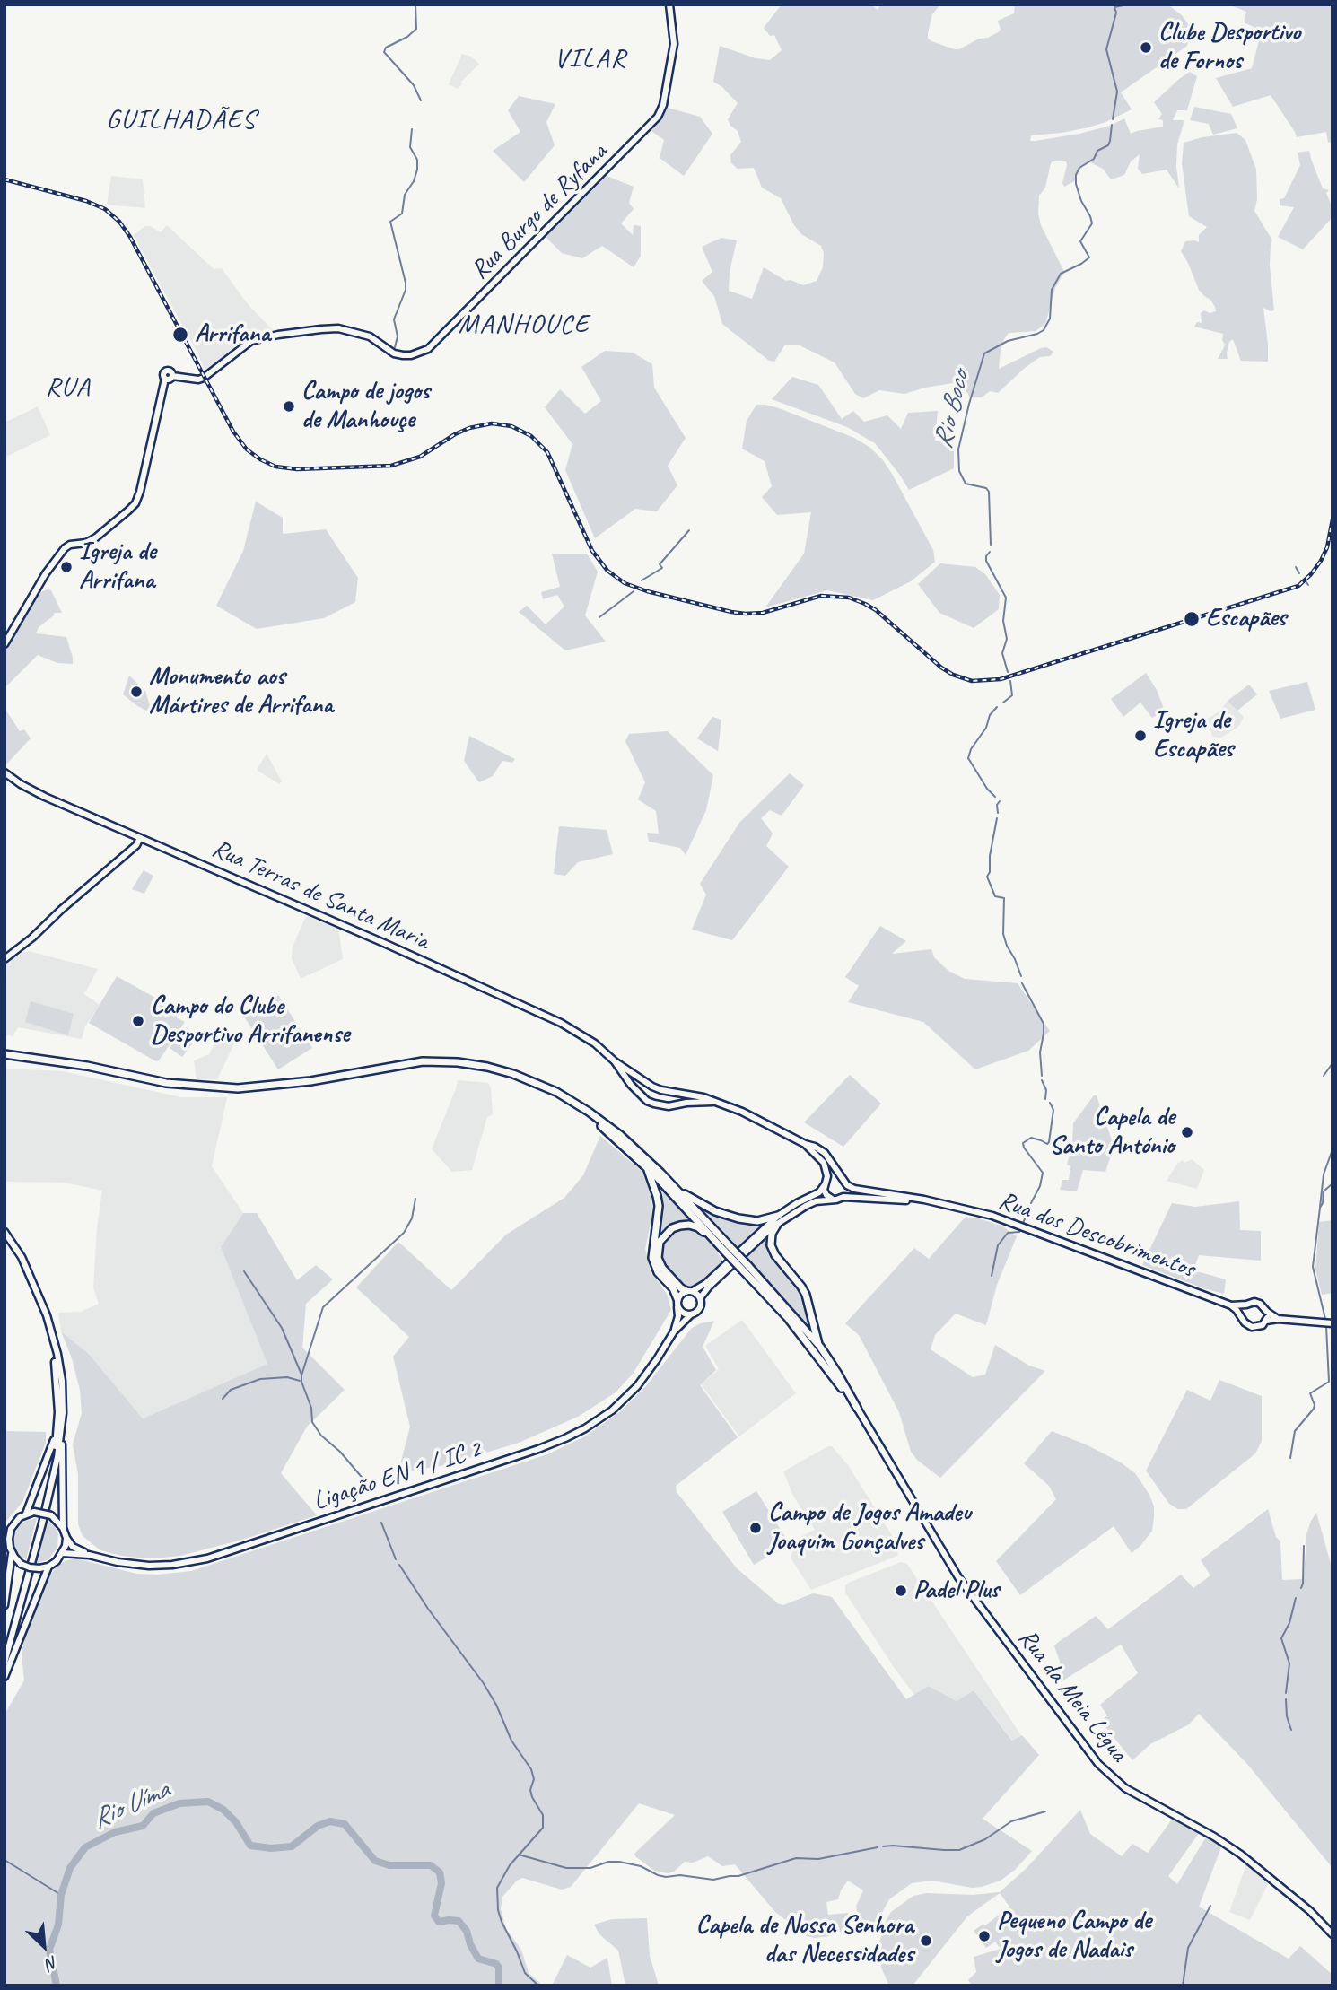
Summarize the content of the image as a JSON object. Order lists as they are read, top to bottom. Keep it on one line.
{"streets":{"highway":["Rua da Meia Légua"],"main road":["Rua Burgo de Ryfana","Rua Terras de Santa Maria","Rua dos Descobrimentos","Ligação EN 1 / IC 2"]},"districts":["VILAR","GUILHADÃES","MANHOUCE","RUA"],"water":["Rio Boco","Rio Uíma"],"places":["Clube Desportivo de Fornos","Arrifana","Campo de jogos de Manhouçe","Igreja de Arrifana","Escapães","Monumento aos Mártires de Arrifana","Igreja de Escapães","Campo do Clube Desportivo Arrifanense","Capela de Santo António","Campo de Jogos Amadeu Joaquim Gonçalves","Padel Plus","Pequeno Campo de Jogos de Nadais","Capela de Nossa Senhora das Necessidades"],"north":"bottom right"}
